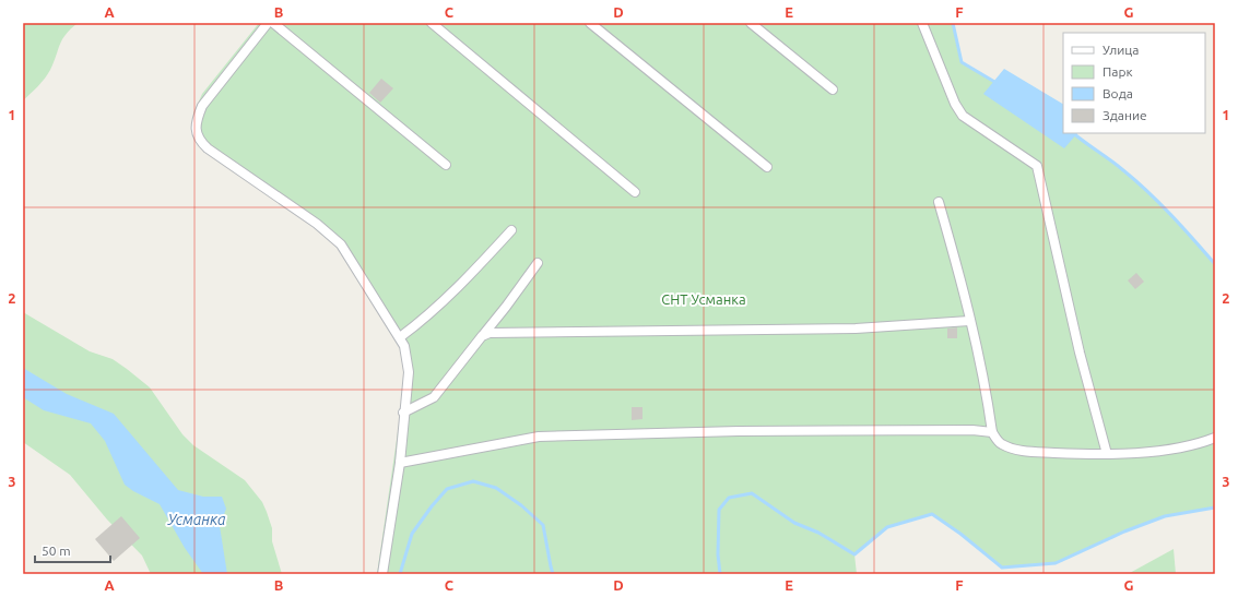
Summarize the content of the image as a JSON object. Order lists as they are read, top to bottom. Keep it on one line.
{"water":["Усманка"],"parks":["СНТ Усманка"],"legend":["Улица","Парк","Вода","Здание"],"scale_bar":"50 m","grid":{"columns":["A","B","C","D","E","F","G"],"rows":["1","2","3"]}}
